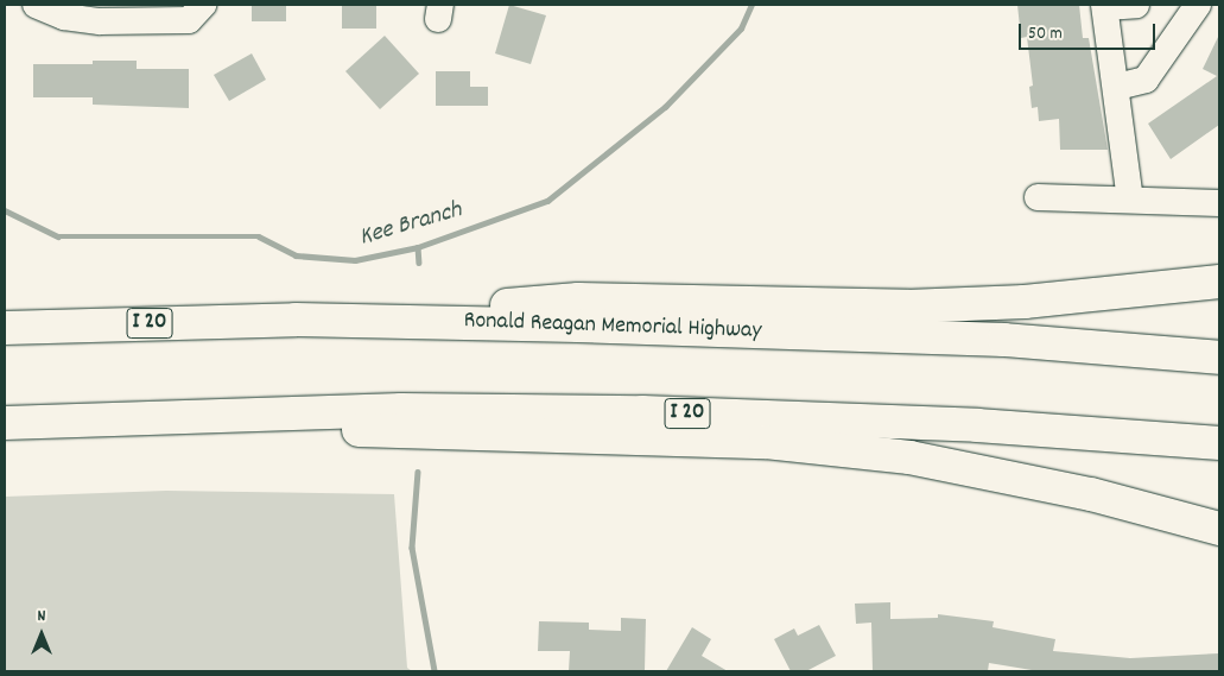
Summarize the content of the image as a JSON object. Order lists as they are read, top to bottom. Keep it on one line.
{"streets":{"highway":["I 20","Ronald Reagan Memorial Highway"]},"water":["Kee Branch"],"scale_bar":"50 m","north":"top"}
